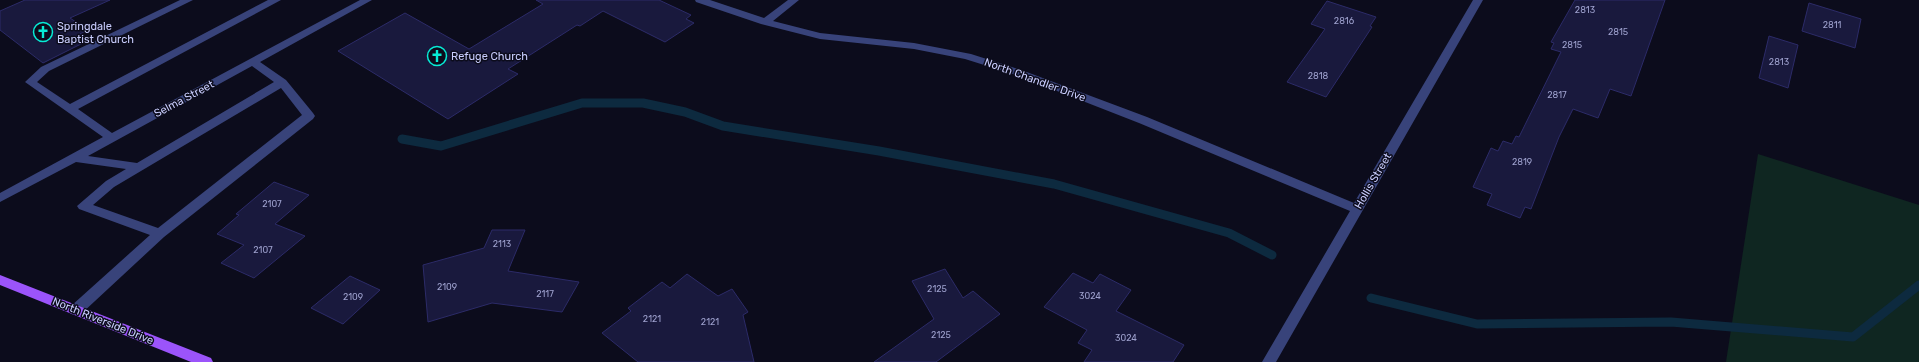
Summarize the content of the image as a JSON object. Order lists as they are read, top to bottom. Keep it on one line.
{"streets":{"main road":["North Riverside Drive"],"street":["North Chandler Drive","Selma Street","Hollis Street"]},"crossings":[["North Chandler Drive","Hollis Street"]],"places":{"church":["Springdale Baptist Church","Refuge Church"]},"house_numbers":["2813","2816","2811","2815","2815","2813","2818","2817","2819","2107","2113","2107","2109","2125","2117","3024","2109","2121","2121","2125","3024"]}
